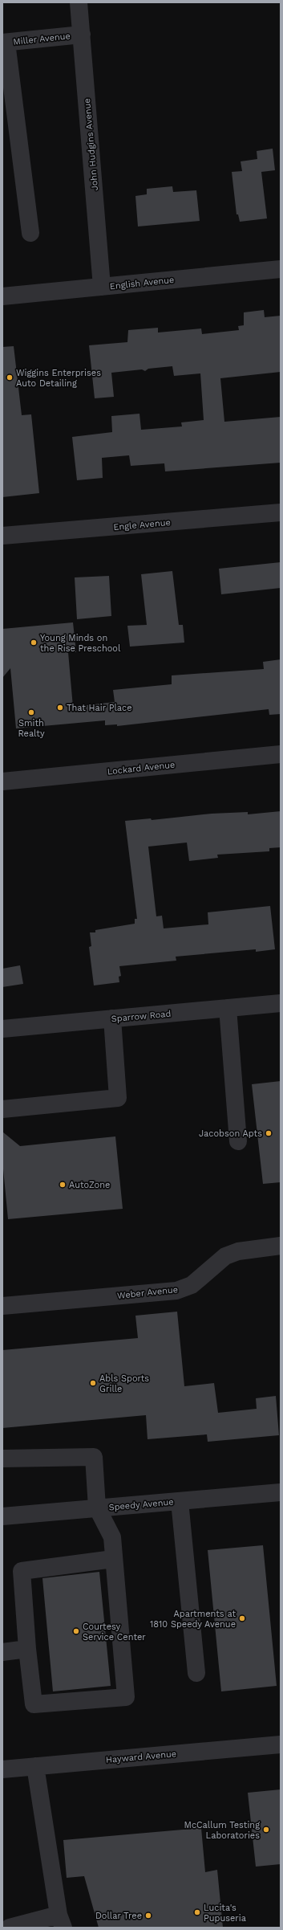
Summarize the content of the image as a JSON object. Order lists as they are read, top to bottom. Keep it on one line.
{"streets":{"street":["Miller Avenue","John Hudgins Avenue","English Avenue","Engle Avenue","Lockard Avenue","Sparrow Road","Weber Avenue","Speedy Avenue","Hayward Avenue"]},"crossings":[["Miller Avenue","John Hudgins Avenue"],["John Hudgins Avenue","English Avenue"]],"places":["Wiggins Enterprises Auto Detailing","Young Minds on the Rise Preschool","That Hair Place","Smith Realty","Jacobson Apts","AutoZone","Abls Sports Grille","Apartments at 1810 Speedy Avenue","Courtesy Service Center","McCallum Testing Laboratories","Lucita's Pupuseria","Dollar Tree"]}
